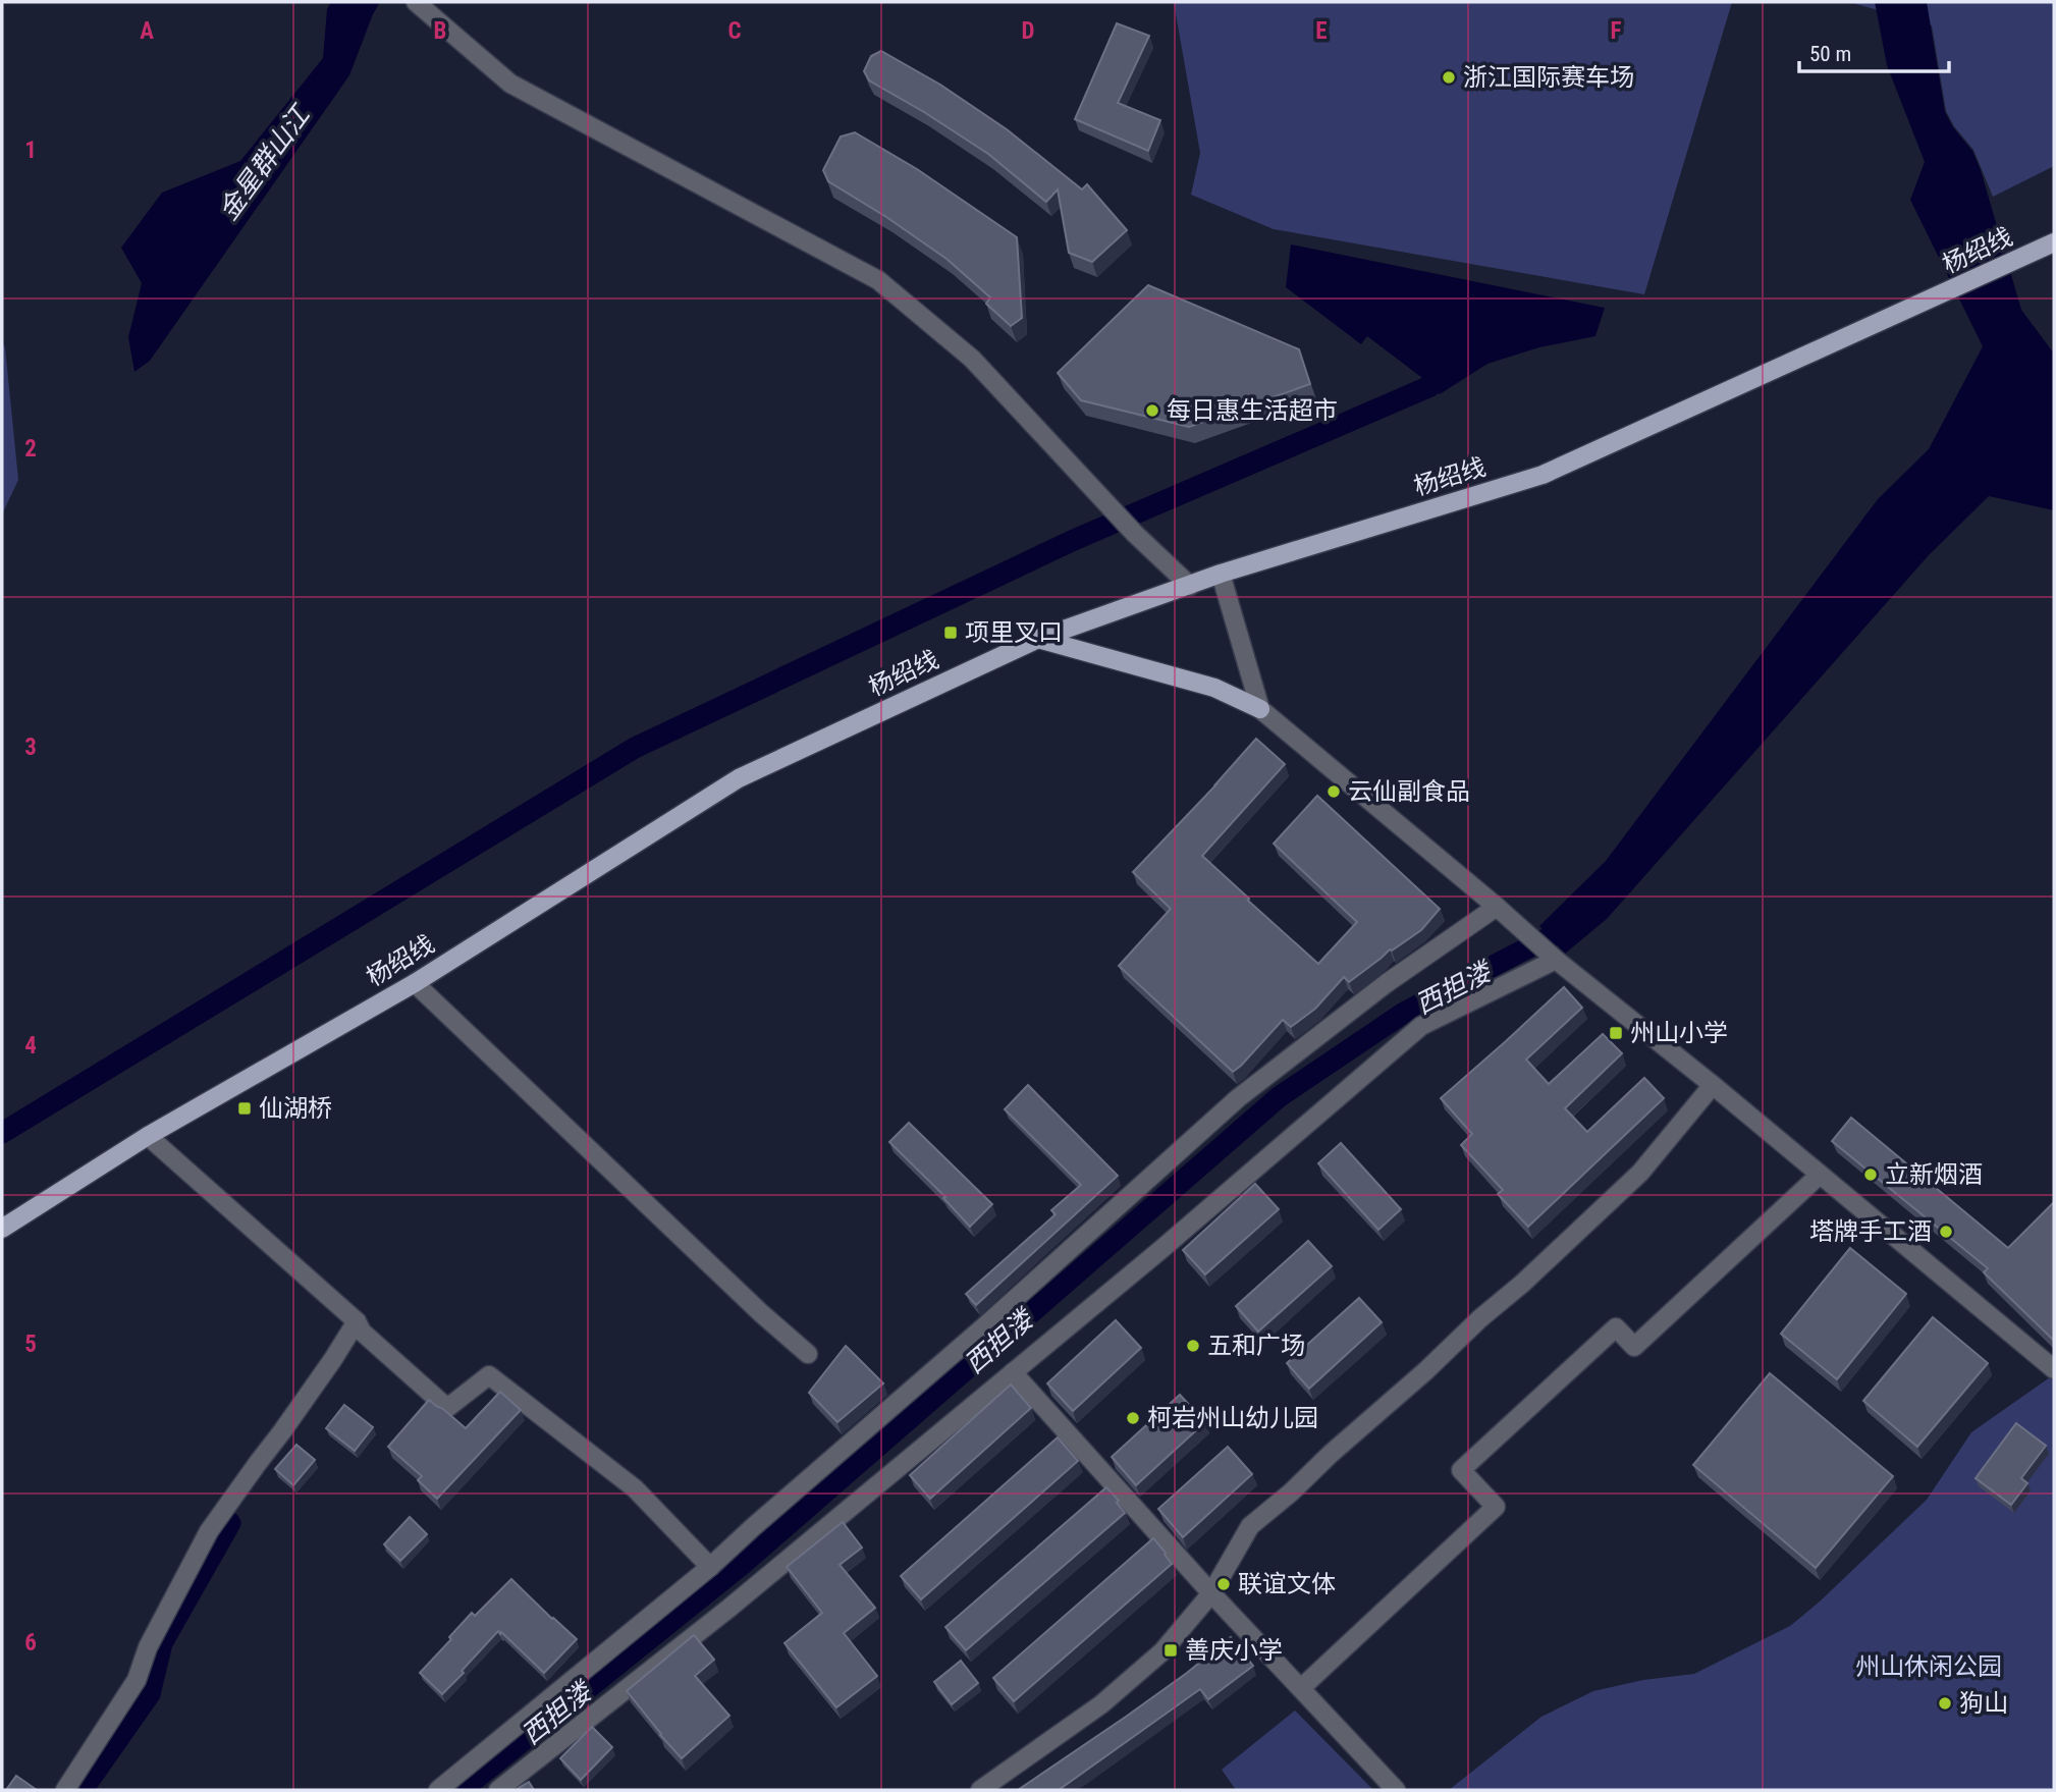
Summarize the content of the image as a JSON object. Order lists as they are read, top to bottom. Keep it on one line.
{"streets":{"main road":["杨绍线"]},"water":["金星群山江","西担溇"],"parks":["州山休闲公园"],"places":{"other":["浙江国际赛车场","每日惠生活超市","云仙副食品","立新烟酒","塔牌手工酒","五和广场","柯岩州山幼儿园","联谊文体","狗山"],"transit":["项里叉口","州山小学","仙湖桥","善庆小学"]},"scale_bar":"50 m","grid":{"columns":["A","B","C","D","E","F"],"rows":["1","2","3","4","5","6"]}}
